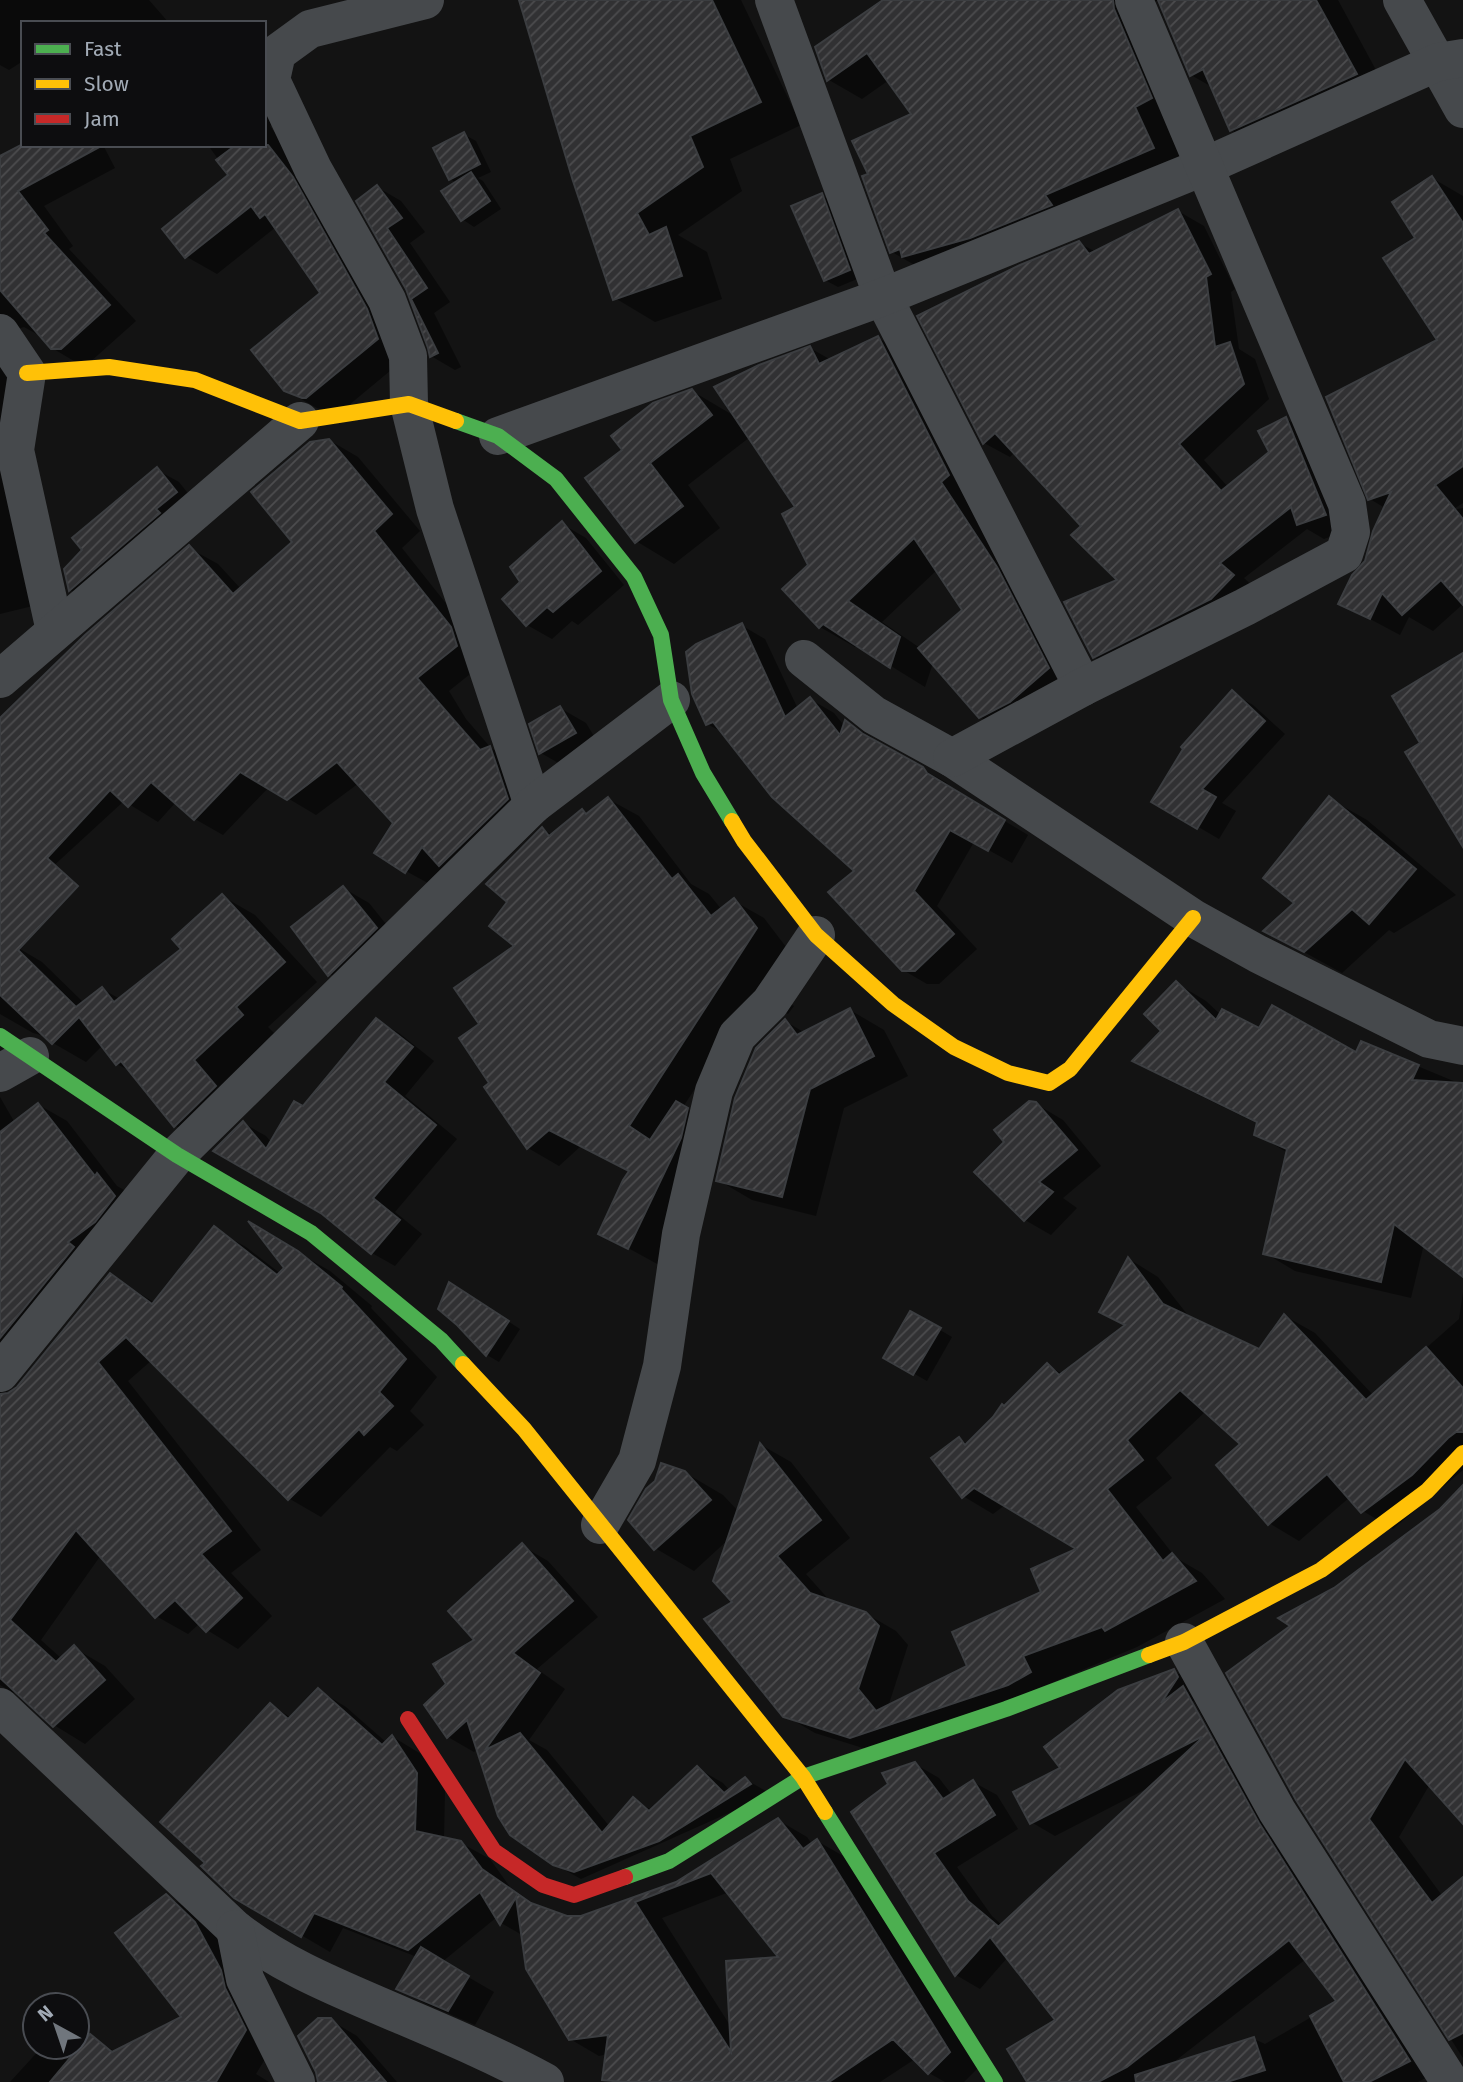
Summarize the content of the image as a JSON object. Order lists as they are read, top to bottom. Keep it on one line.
{"legend":["Fast","Slow","Jam"],"north":"top left"}
